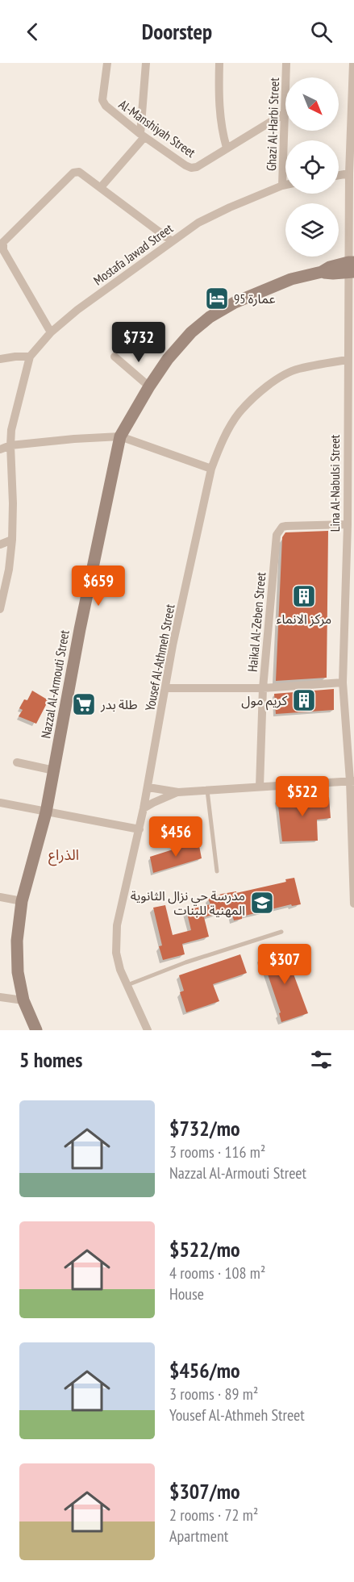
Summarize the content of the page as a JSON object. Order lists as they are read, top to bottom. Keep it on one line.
{"streets":{"street":["Ghazi Al-Harbi Street","Al-Manshiyah Street","Mostafa Jawad Street","Lina Al-Nabulsi Street","Haikal Al-Zeben Street","Yousef Al-Athmeh Street","Nazzal Al-Armouti Street"]},"crossings":[["Ghazi Al-Harbi Street","Al-Manshiyah Street"],["Ghazi Al-Harbi Street","Mostafa Jawad Street"],["Lina Al-Nabulsi Street","Haikal Al-Zeben Street"],["Lina Al-Nabulsi Street","Yousef Al-Athmeh Street"],["Lina Al-Nabulsi Street","Nazzal Al-Armouti Street"]],"districts":["الذراع"],"places":{"hotel":["عمارة 95"],"building":["مركز الانماء","كريم مول"],"supermarket":["طلة بدر"],"school or university":["مدرسة حي نزال الثانوية المهنية للبنات"]},"north":"bottom right","page":{"header":"Doorstep","price":["$732","$659","$522","$456","$307"],"heading":"5 homes","list":[{"name":"$732/mo","note":"3 rooms · 116 m² · Nazzal Al-Armouti Street"},{"name":"$522/mo","note":"4 rooms · 108 m² · House"},{"name":"$456/mo","note":"3 rooms · 89 m² · Yousef Al-Athmeh Street"},{"name":"$307/mo","note":"2 rooms · 72 m² · Apartment"}]}}
